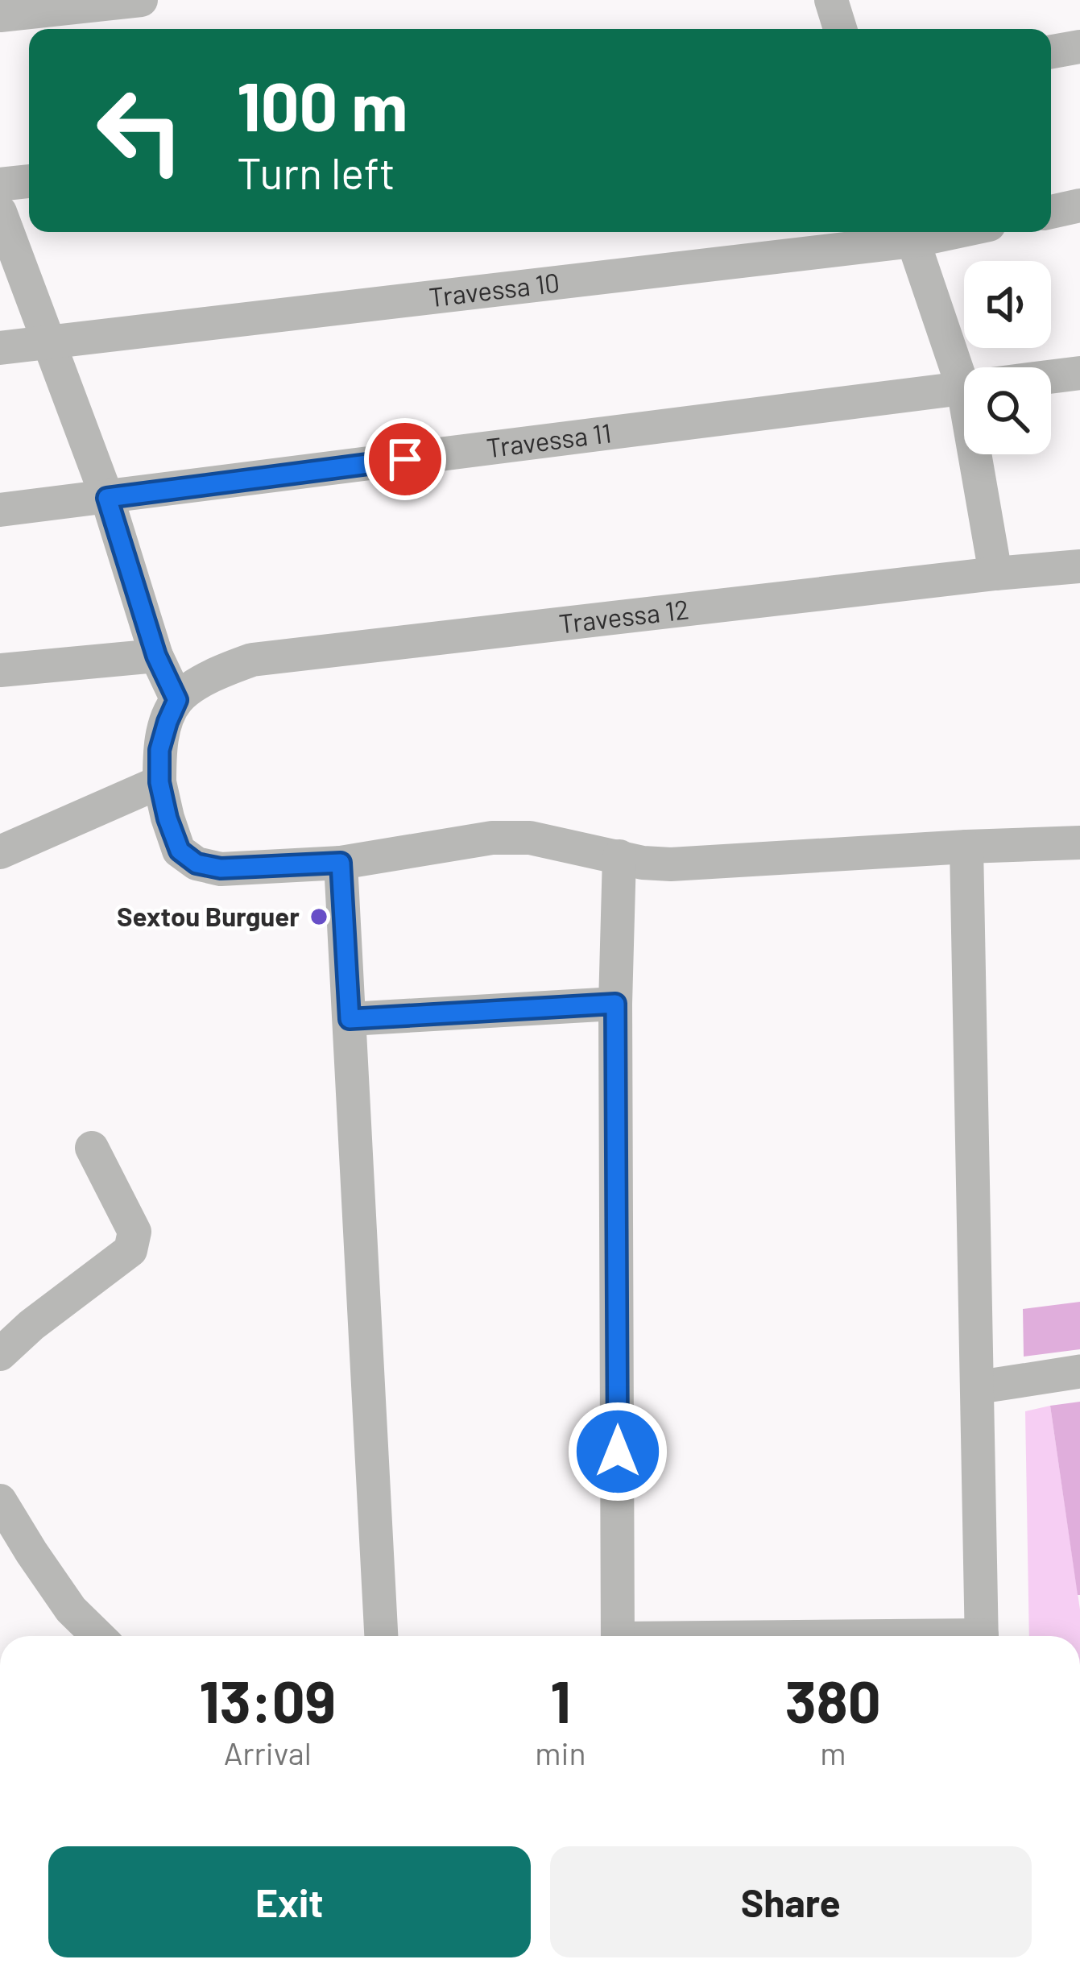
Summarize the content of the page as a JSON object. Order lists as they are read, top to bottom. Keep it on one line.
{"streets":{"street":["Travessa 10","Travessa 11","Travessa 12"]},"places":["Sextou Burguer"],"page":{"turn":["100 m","Turn left"],"eta":["13:09","Arrival","1","min","380","m"],"buttons":["Exit","Share"]}}
